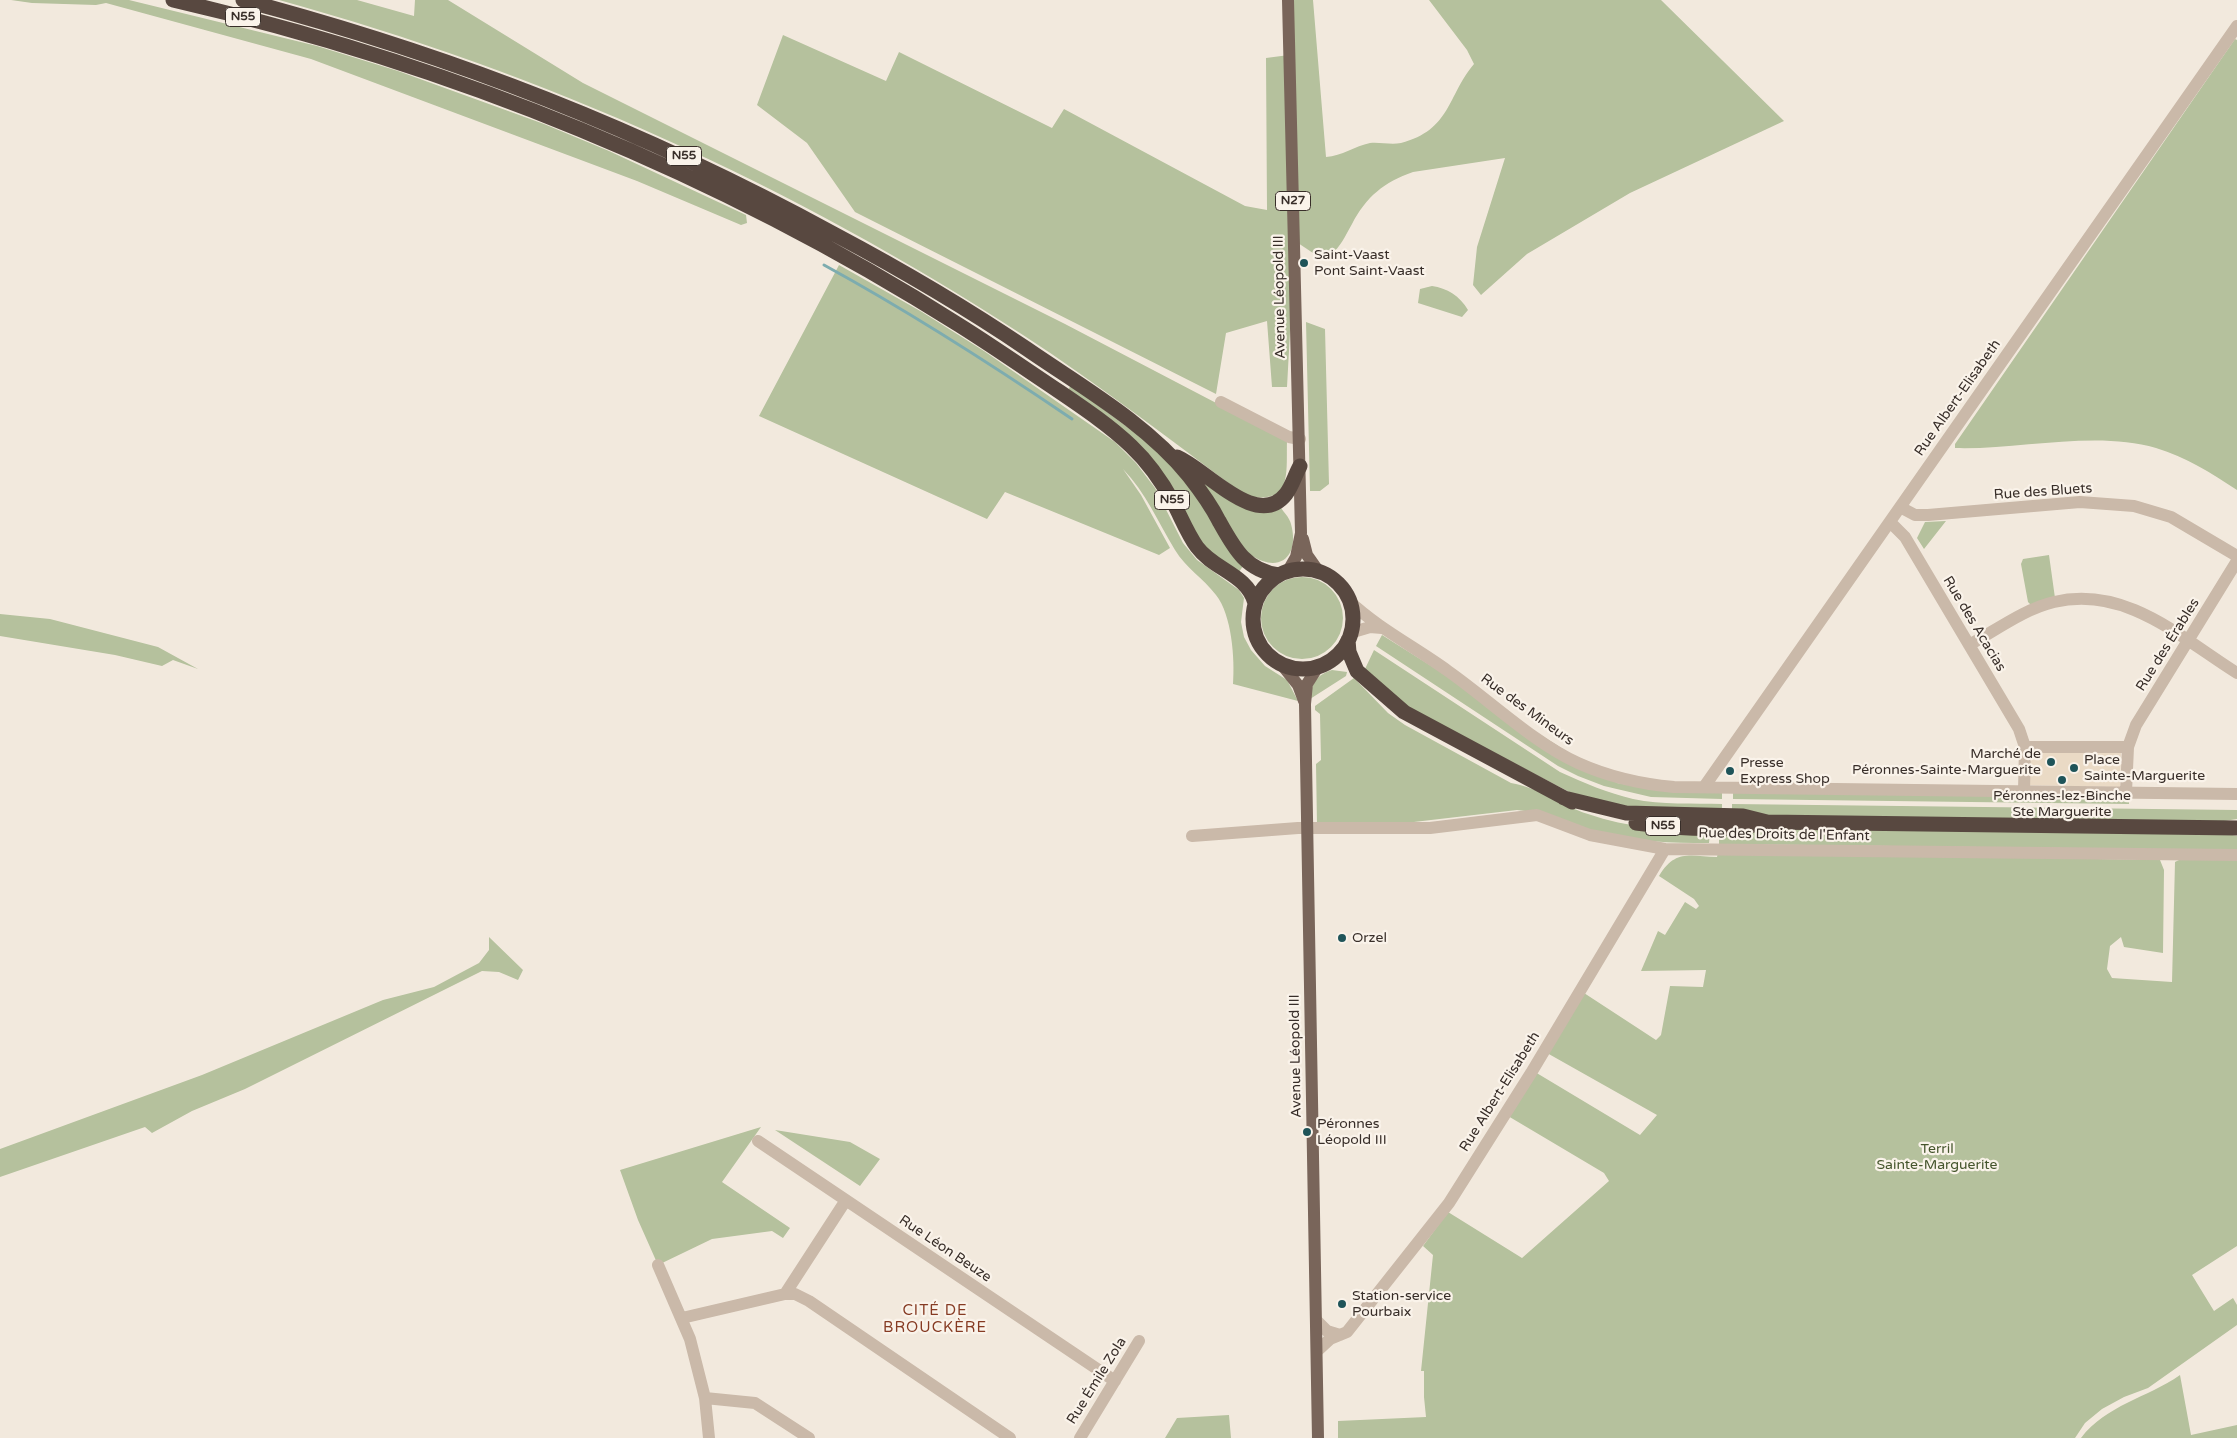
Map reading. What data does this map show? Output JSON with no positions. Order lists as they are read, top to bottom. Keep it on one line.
{"streets":{"highway":["N55","N27"],"main road":["Avenue Léopold III"],"street":["Rue Albert-Elisabeth","Rue des Bluets","Rue des Acacias","Rue des Érables","Rue des Mineurs","Rue des Droits de l'Enfant","Rue Léon Beuze","Rue Émile Zola"]},"crossings":[["N55","N27"],["N55","Avenue Léopold III"],["N55","Rue des Mineurs"],["N27","Avenue Léopold III"],["N27","Rue des Mineurs"],["Avenue Léopold III","Rue Albert-Elisabeth"],["Avenue Léopold III","Rue des Mineurs"],["Avenue Léopold III","Rue des Droits de l'Enfant"],["Rue Albert-Elisabeth","Rue des Bluets"],["Rue Albert-Elisabeth","Rue des Acacias"],["Rue Albert-Elisabeth","Rue des Mineurs"],["Rue Albert-Elisabeth","Rue des Droits de l'Enfant"],["Rue Léon Beuze","Rue Émile Zola"]],"districts":["CITÉ DE BROUCKÈRE"],"parks":["Terril Sainte-Marguerite"],"places":["Saint-Vaast Pont Saint-Vaast","Marché de Péronnes-Sainte-Marguerite","Place Sainte-Marguerite","Presse Express Shop","Péronnes-lez-Binche Ste Marguerite","Orzel","Péronnes Léopold III","Station-service Pourbaix"]}
